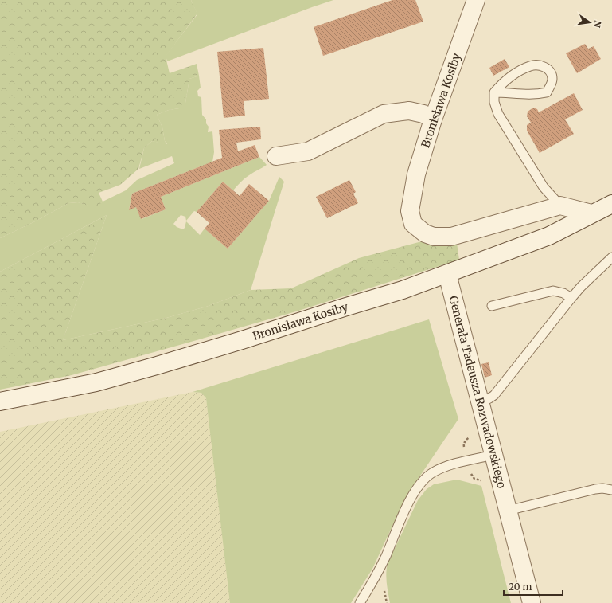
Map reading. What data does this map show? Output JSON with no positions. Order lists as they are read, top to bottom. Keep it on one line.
{"streets":{"street":["Bronisława Kosiby","Generała Tadeusza Rozwadowskiego"]},"crossings":[["Bronisława Kosiby","Generała Tadeusza Rozwadowskiego"]],"scale_bar":"20 m","north":"right"}
